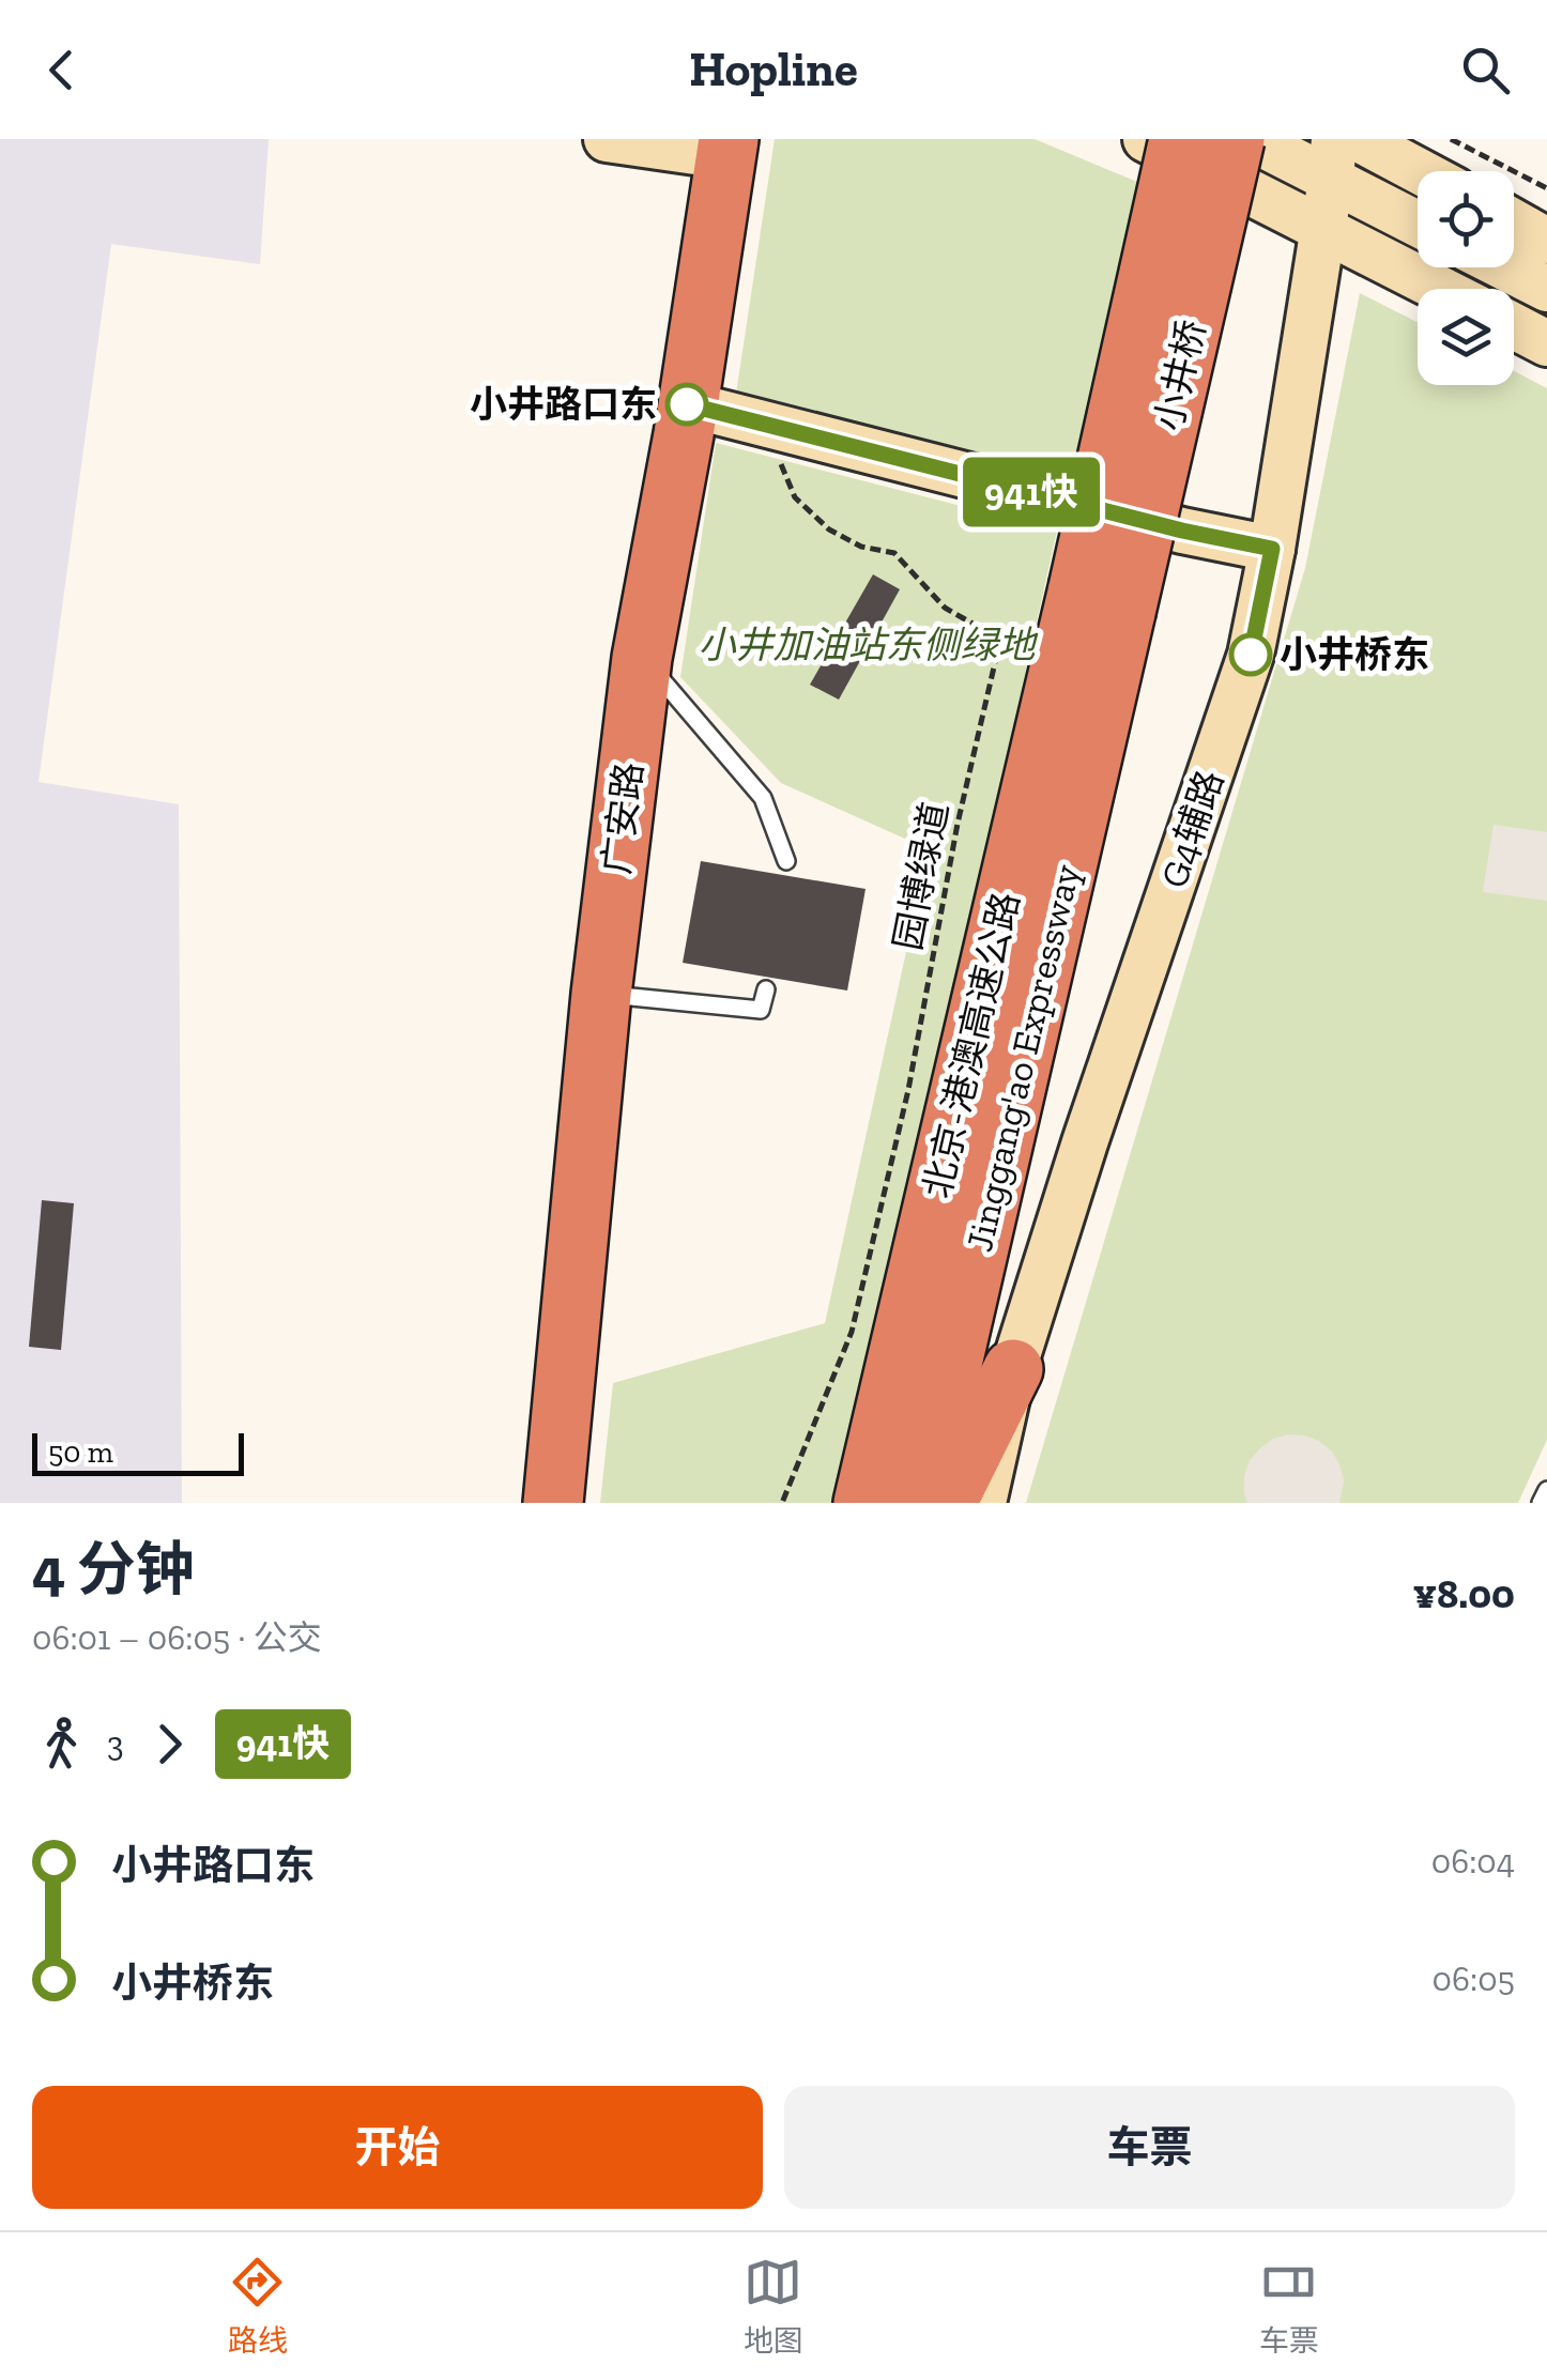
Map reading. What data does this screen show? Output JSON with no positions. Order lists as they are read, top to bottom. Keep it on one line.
{"streets":{"highway":["小井桥","广安路","北京-港澳高速公路","Jinggang'ao Expressway"],"street":["G4辅路"],"path":["园博绿道"]},"crossings":[["小井桥","北京-港澳高速公路"],["小井桥","Jinggang'ao Expressway"],["北京-港澳高速公路","Jinggang'ao Expressway"]],"parks":["小井加油站东侧绿地"],"places":["小井路口东","小井桥东"],"lines":["bus line 941快"],"scale_bar":"50 m","page":{"header":"Hopline","on_map":"941快","scale":"50 m","heading":["4 分钟","06:01 – 06:05 · 公交","¥8.00"],"legs":["3","941快"],"list":[{"name":"小井路口东","value":"06:04"},{"name":"小井桥东","value":"06:05"}],"buttons":["开始","车票"],"tabs":["路线","地图","车票"]}}
